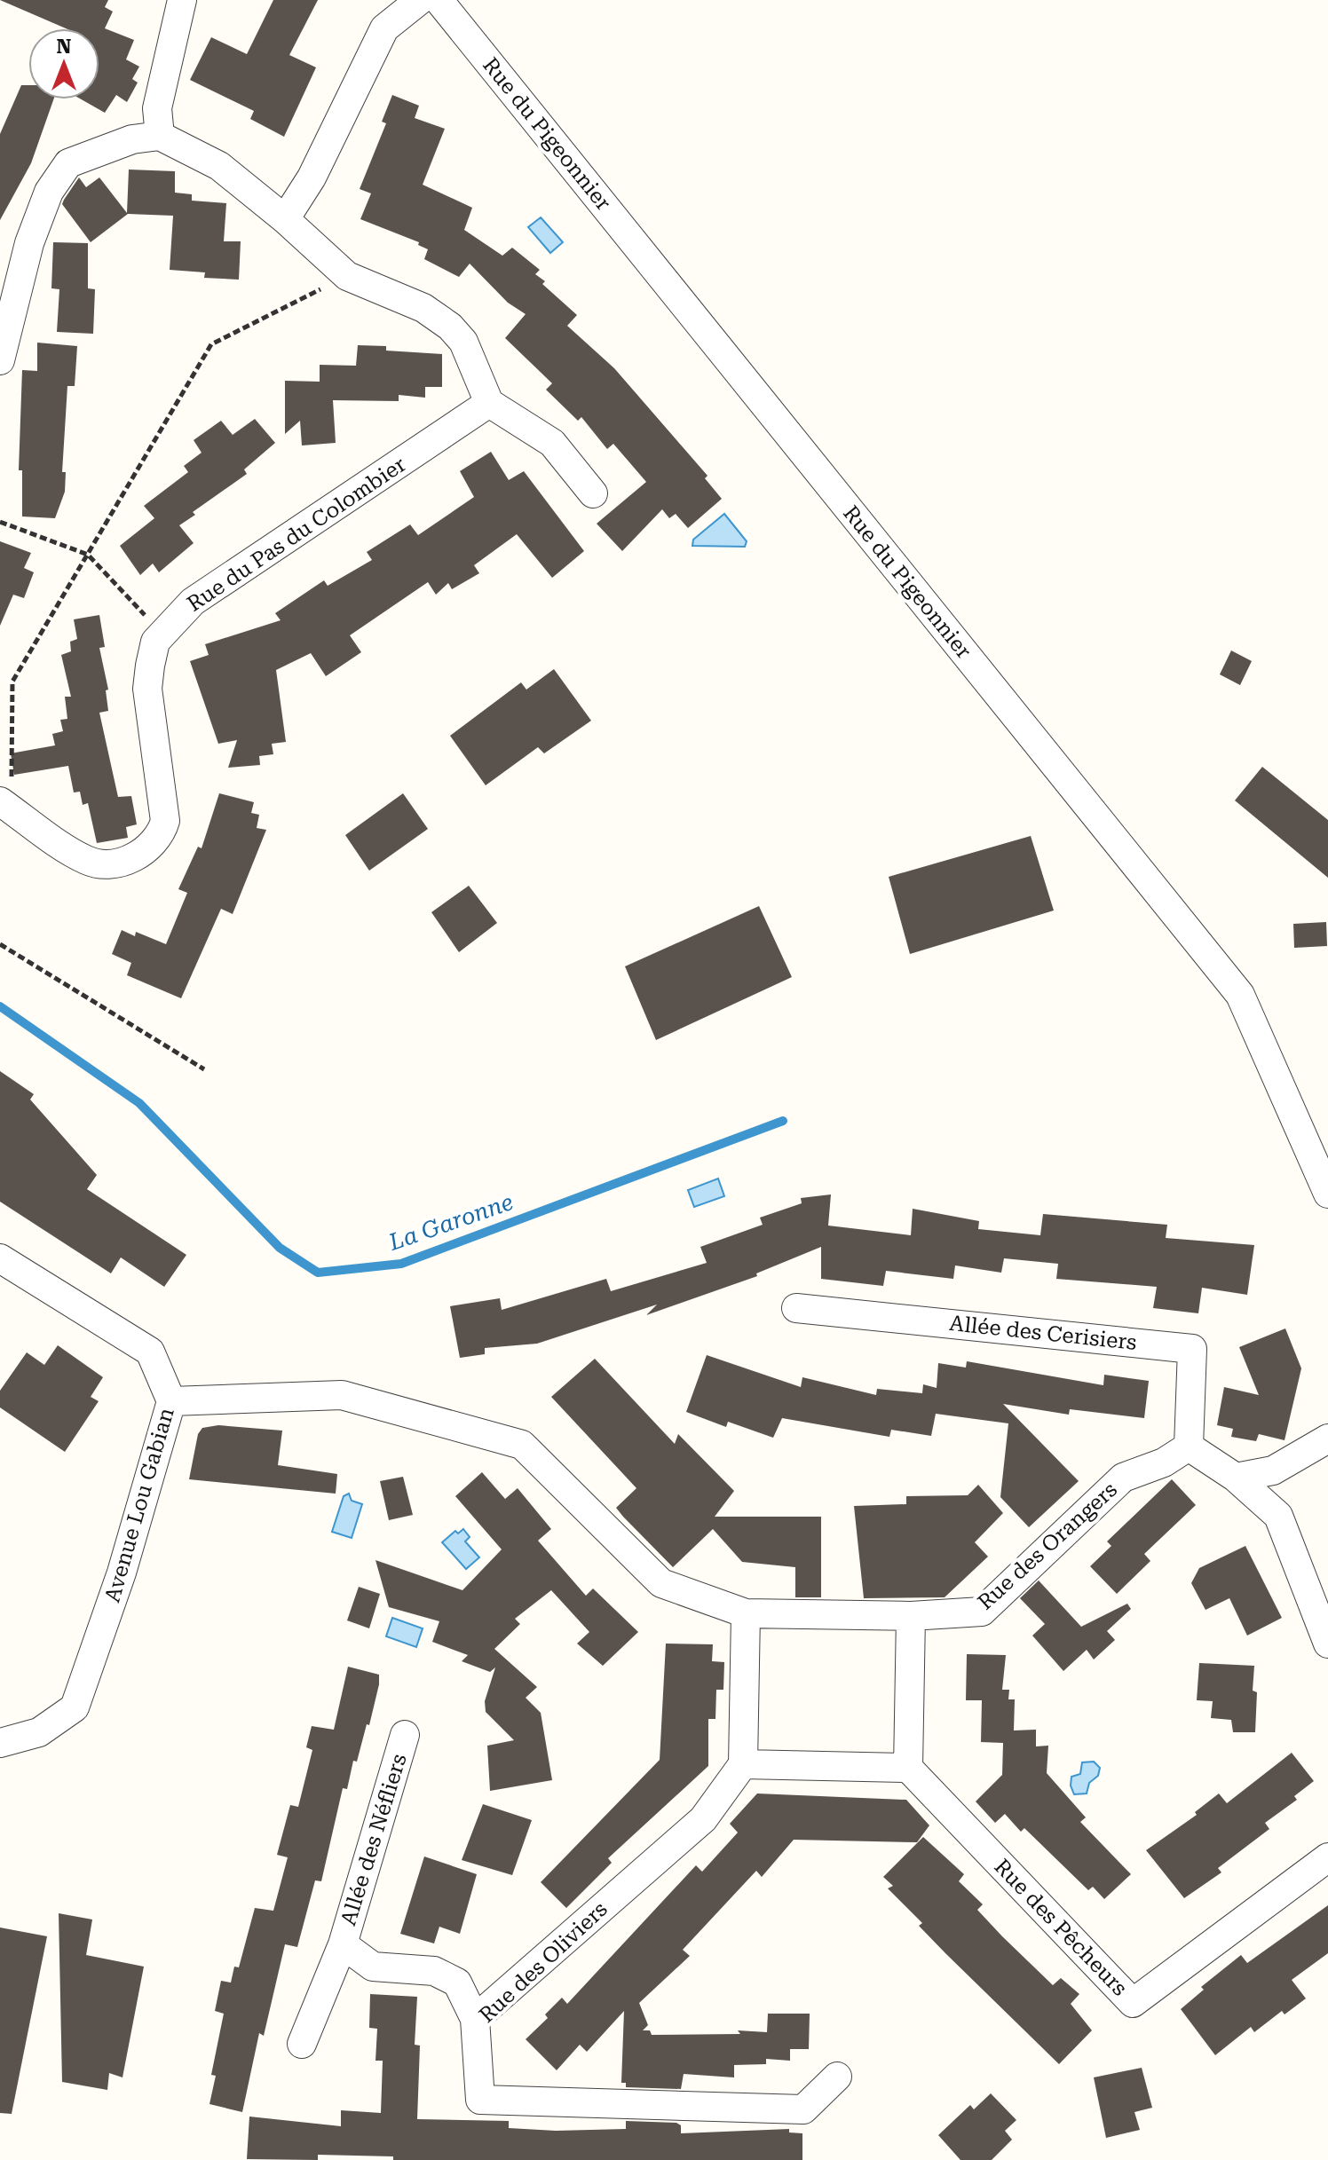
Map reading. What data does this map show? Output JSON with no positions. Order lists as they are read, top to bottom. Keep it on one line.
{"streets":{"street":["Rue du Pigeonnier","Rue du Pas du Colombier","Allée des Cerisiers","Avenue Lou Gabian","Rue des Orangers","Allée des Néfliers","Rue des Pêcheurs","Rue des Oliviers"]},"crossings":[["Allée des Cerisiers","Rue des Orangers"],["Avenue Lou Gabian","Rue des Orangers"],["Allée des Néfliers","Rue des Oliviers"]],"water":["La Garonne"],"north":"top"}
